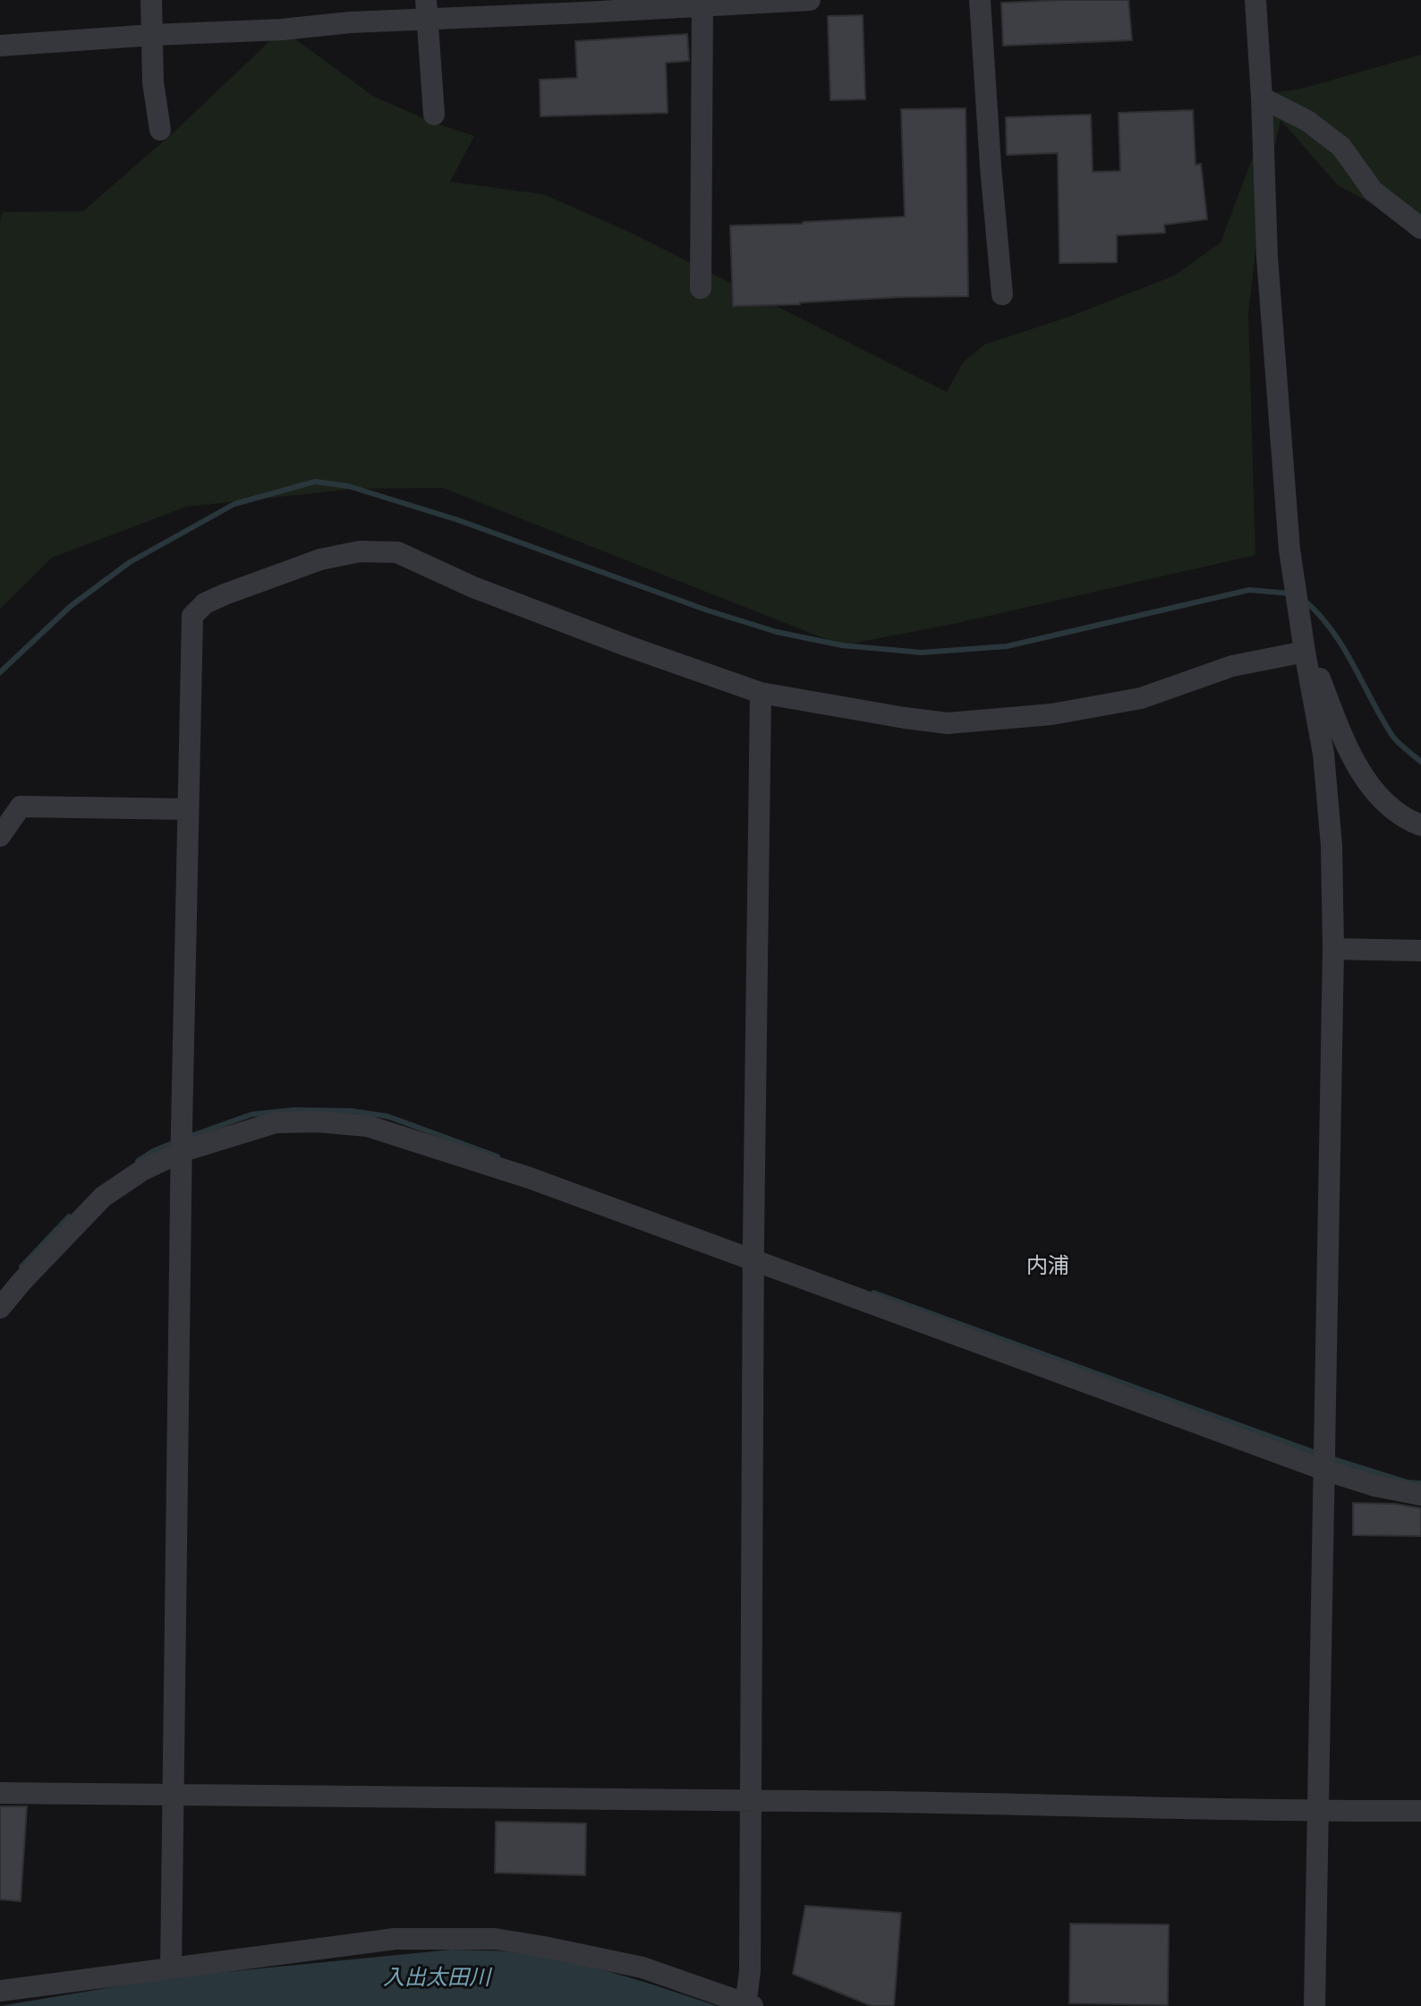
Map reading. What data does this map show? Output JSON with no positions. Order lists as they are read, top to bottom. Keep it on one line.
{"districts":["内浦"],"water":["入出太田川"]}
